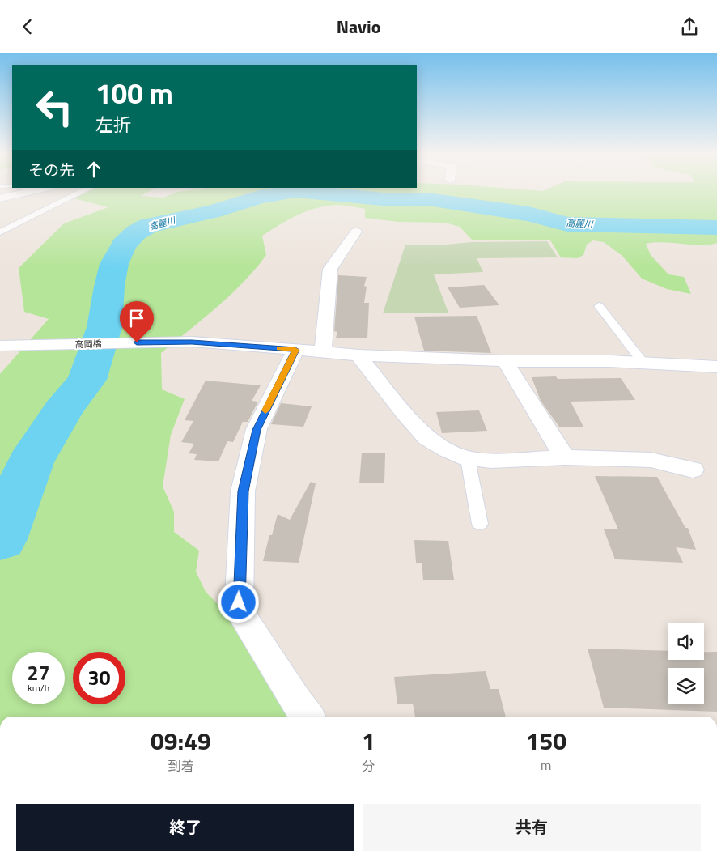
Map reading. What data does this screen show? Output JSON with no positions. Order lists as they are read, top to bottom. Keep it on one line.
{"streets":{"street":["高岡橋"]},"water":["高麗川"],"page":{"header":"Navio","turn":["100 m","左折"],"then":"その先","speed":"27 km/h","limit":"30","eta":["09:49","到着","1","分","150","m"],"buttons":["終了","共有"]}}
